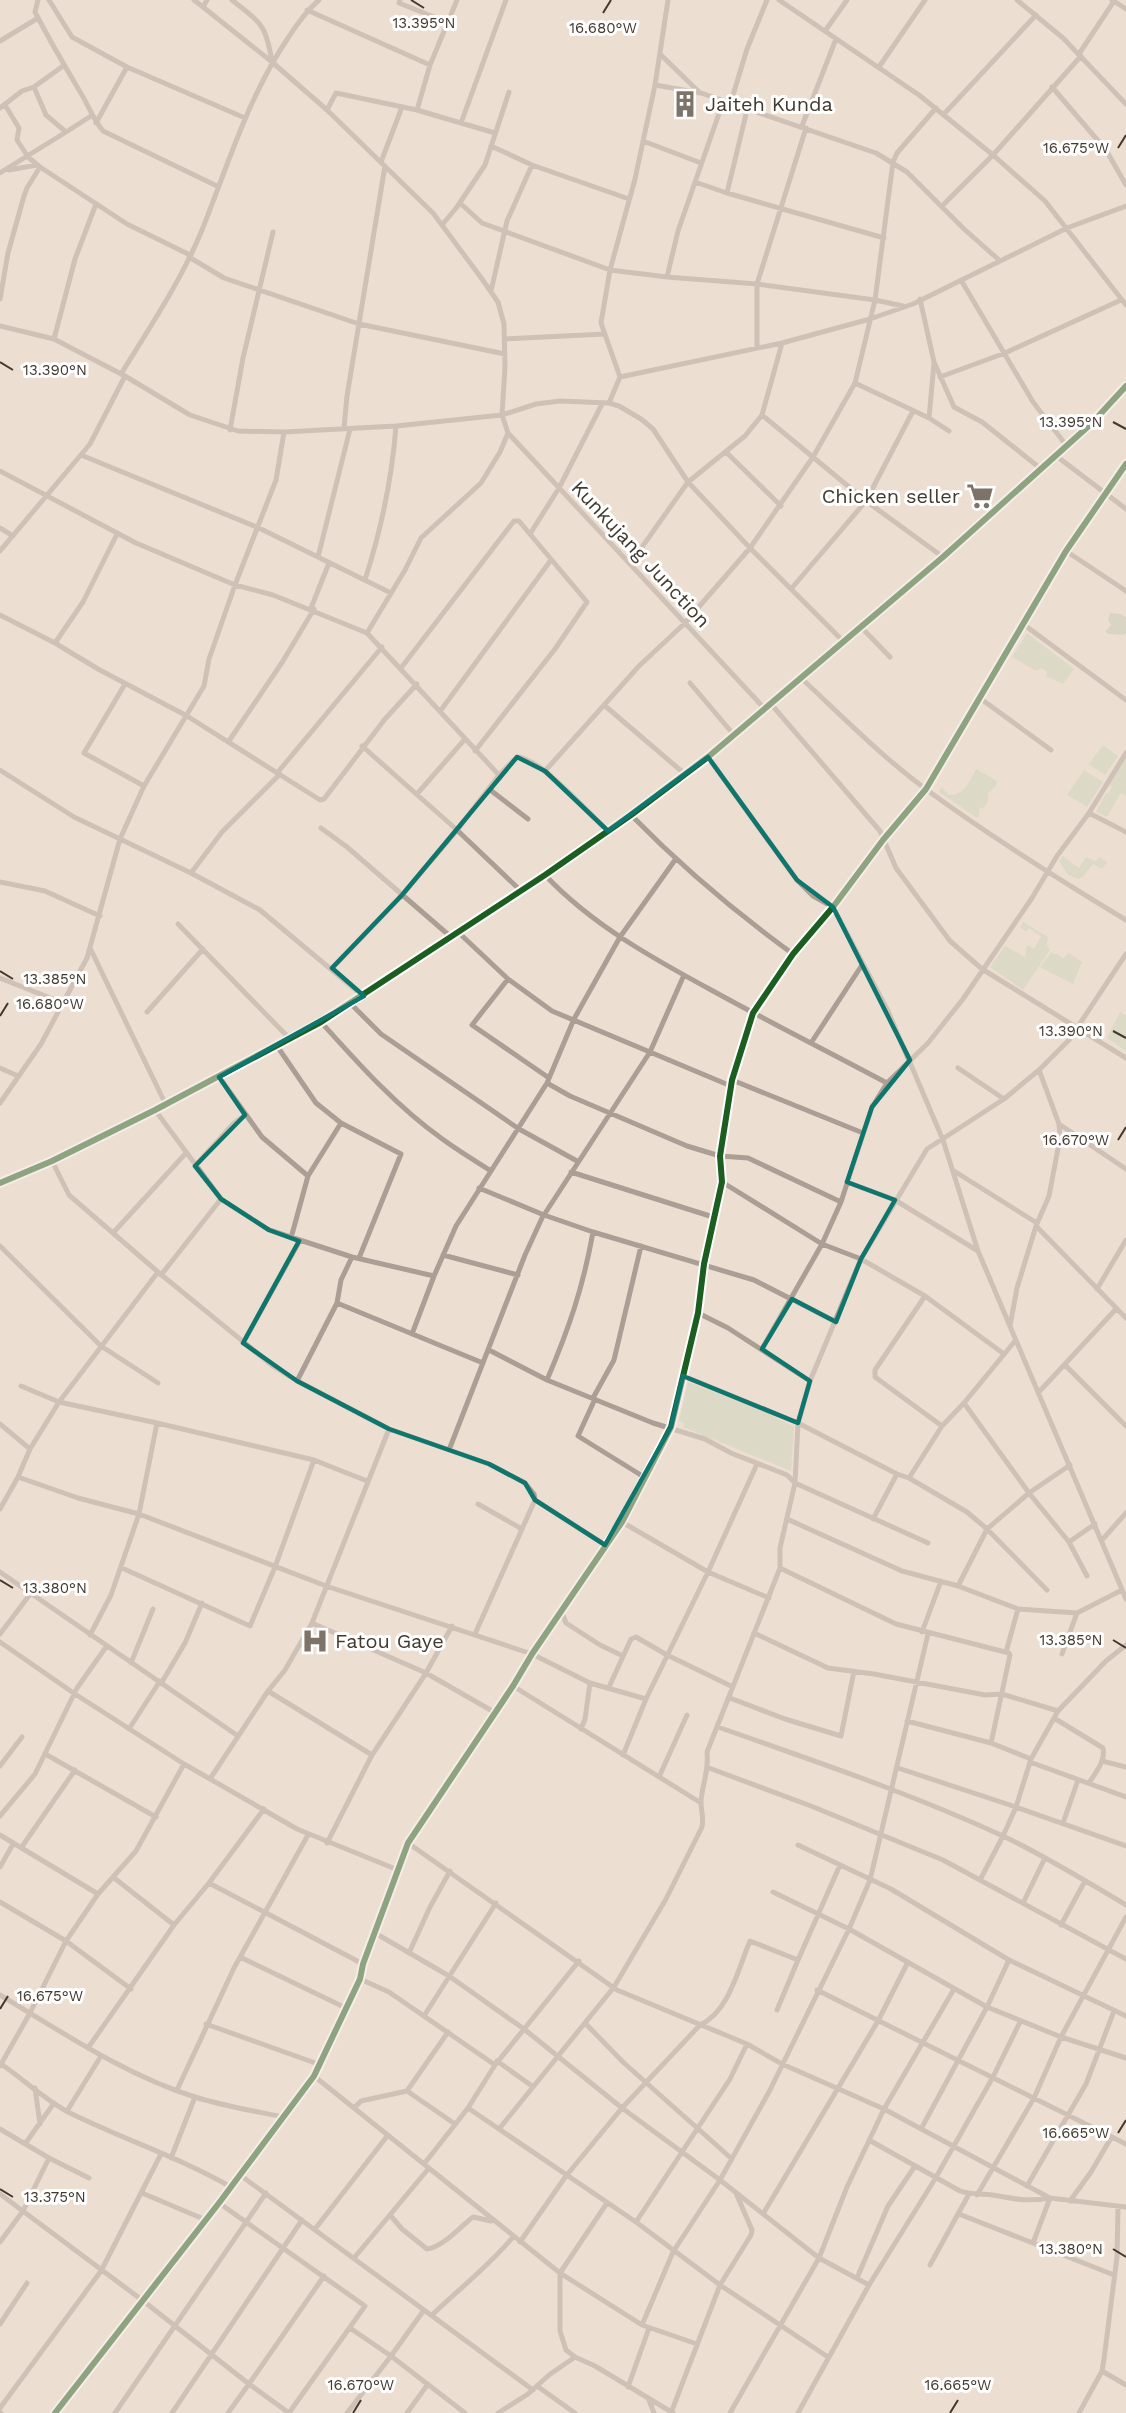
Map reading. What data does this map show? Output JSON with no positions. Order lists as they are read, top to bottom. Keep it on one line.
{"streets":{"street":["Kunkujang Junction"]},"places":{"building":["Jaiteh Kunda"],"supermarket":["Chicken seller"],"hospital":["Fatou Gaye"]},"coordinates":["13.395°N","16.680°W","16.675°W","13.390°N","13.385°N","16.670°W","13.380°N","16.665°W","13.375°N"]}
